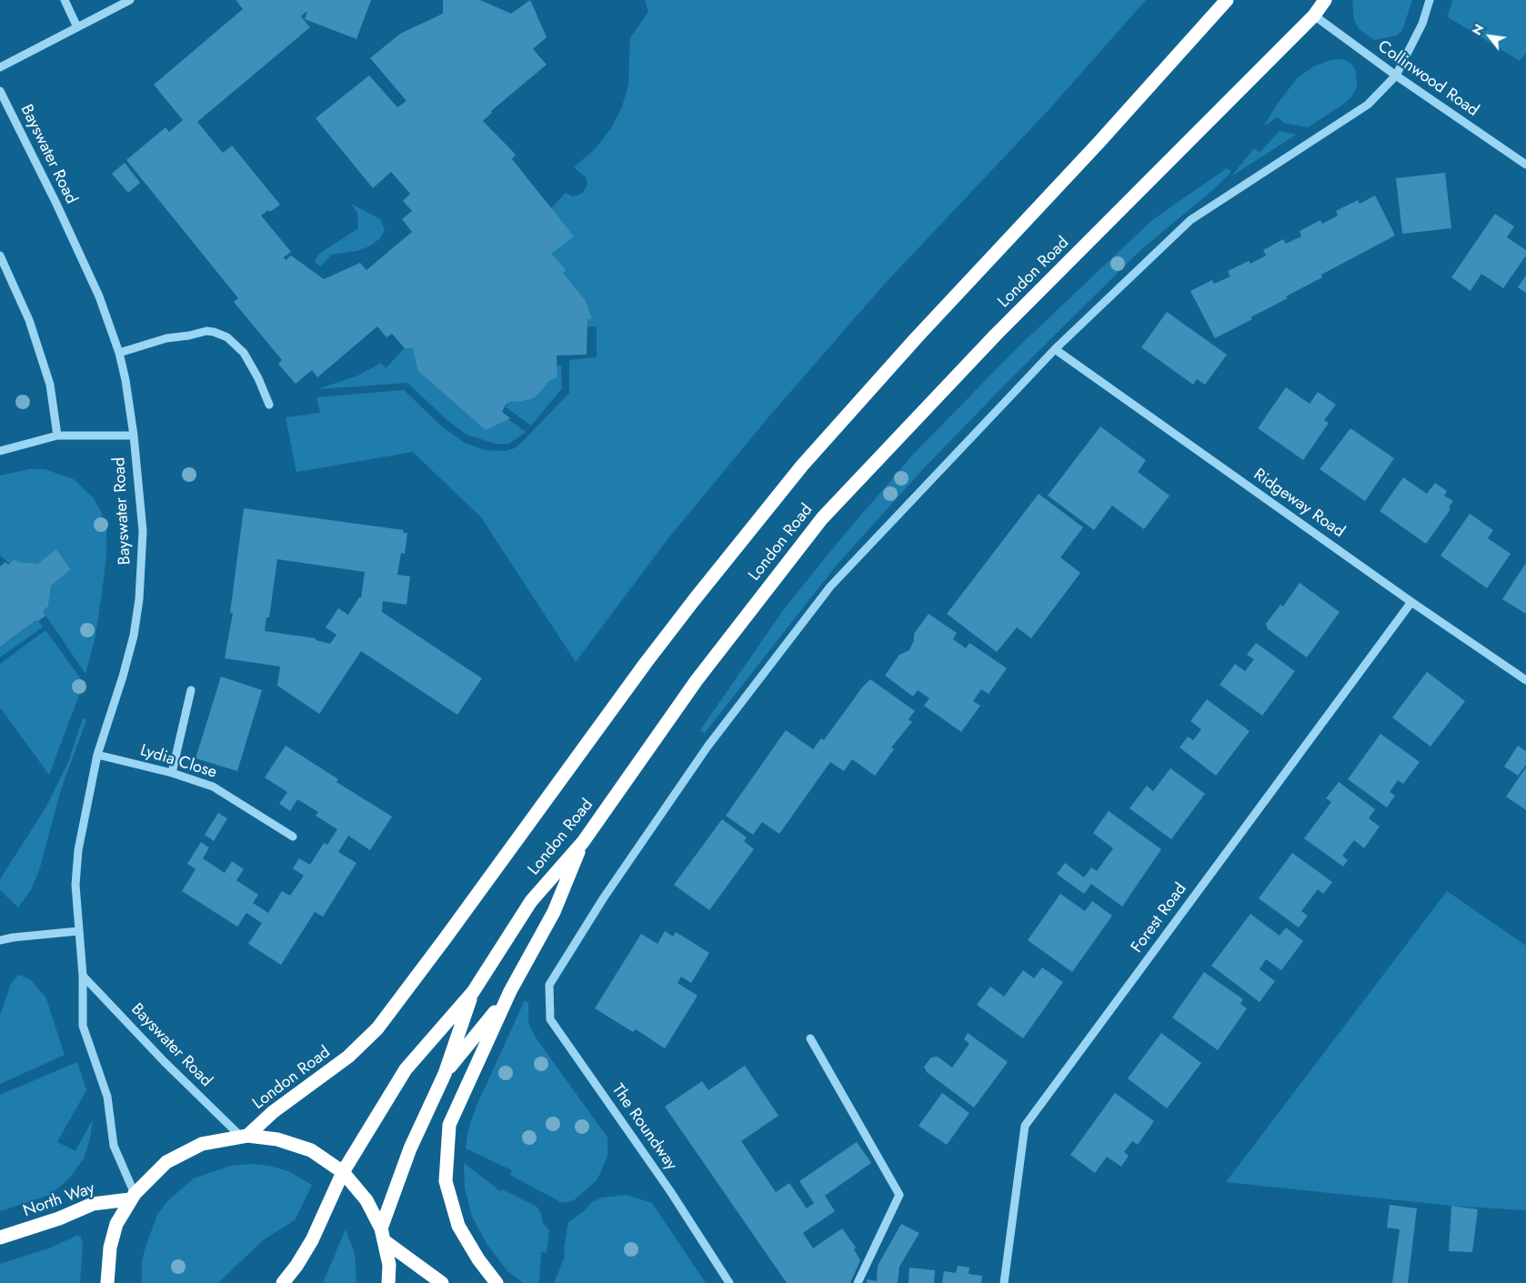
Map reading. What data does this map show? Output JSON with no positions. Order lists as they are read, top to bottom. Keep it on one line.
{"streets":{"highway":["London Road","North Way"],"street":["Collinwood Road","Bayswater Road","Ridgeway Road","Lydia Close","Forest Road","The Roundway"]},"crossings":[["Collinwood Road","London Road"],["Bayswater Road","London Road"],["Bayswater Road","Lydia Close"],["Bayswater Road","North Way"],["Ridgeway Road","Forest Road"],["Ridgeway Road","The Roundway"]],"north":"top left"}
